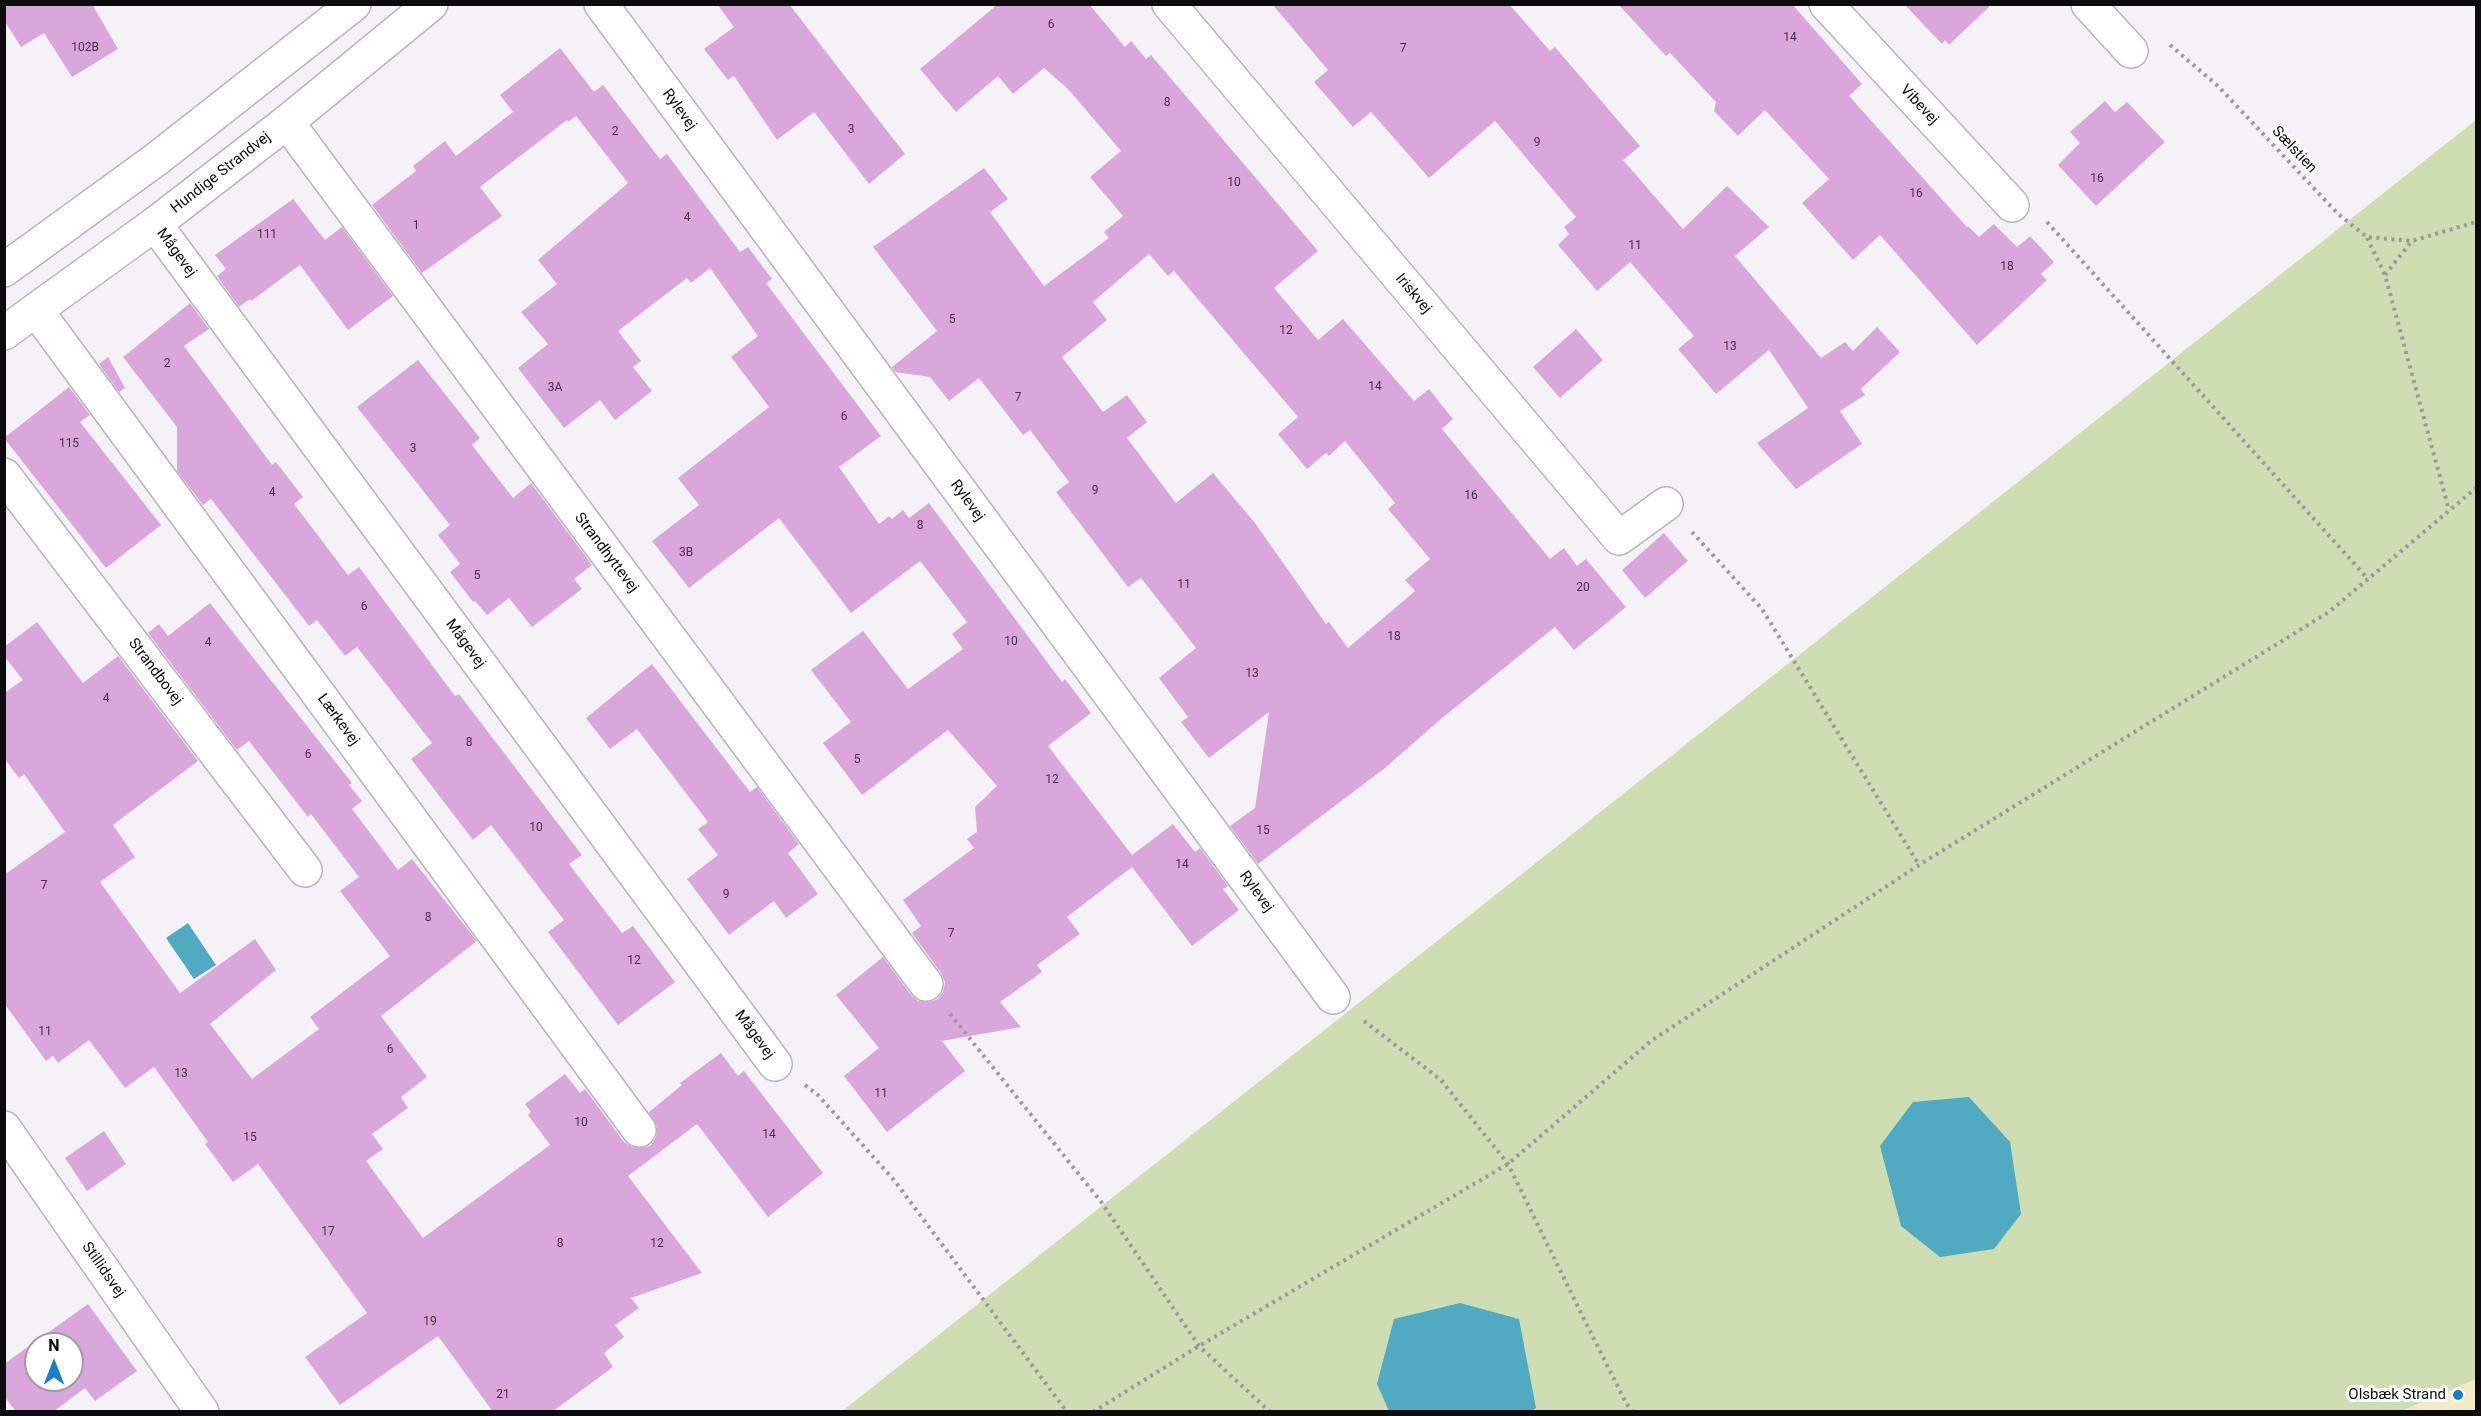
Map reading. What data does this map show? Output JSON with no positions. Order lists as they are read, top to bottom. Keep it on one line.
{"streets":{"street":["Vibevej","Rylevej","Hundige Strandvej","Mågevej","Iriskvej","Strandhyttevej","Strandbovej","Lærkevej","Stillidsvej"],"path":["Sælstien"]},"crossings":[["Hundige Strandvej","Mågevej"],["Hundige Strandvej","Strandhyttevej"],["Hundige Strandvej","Lærkevej"]],"places":["Olsbæk Strand"],"house_numbers":["6","14","102B","7","8","3","2","9","16","10","16","4","1","111","11","18","5","12","13","2","14","3A","7","6","115","3","9","4","16","8","3B","5","11","20","6","18","10","4","13","4","8","6","5","12","10","15","14","7","9","8","7","12","11","6","13","11","10","14","15","17","8","12","19","21"],"north":"top"}
